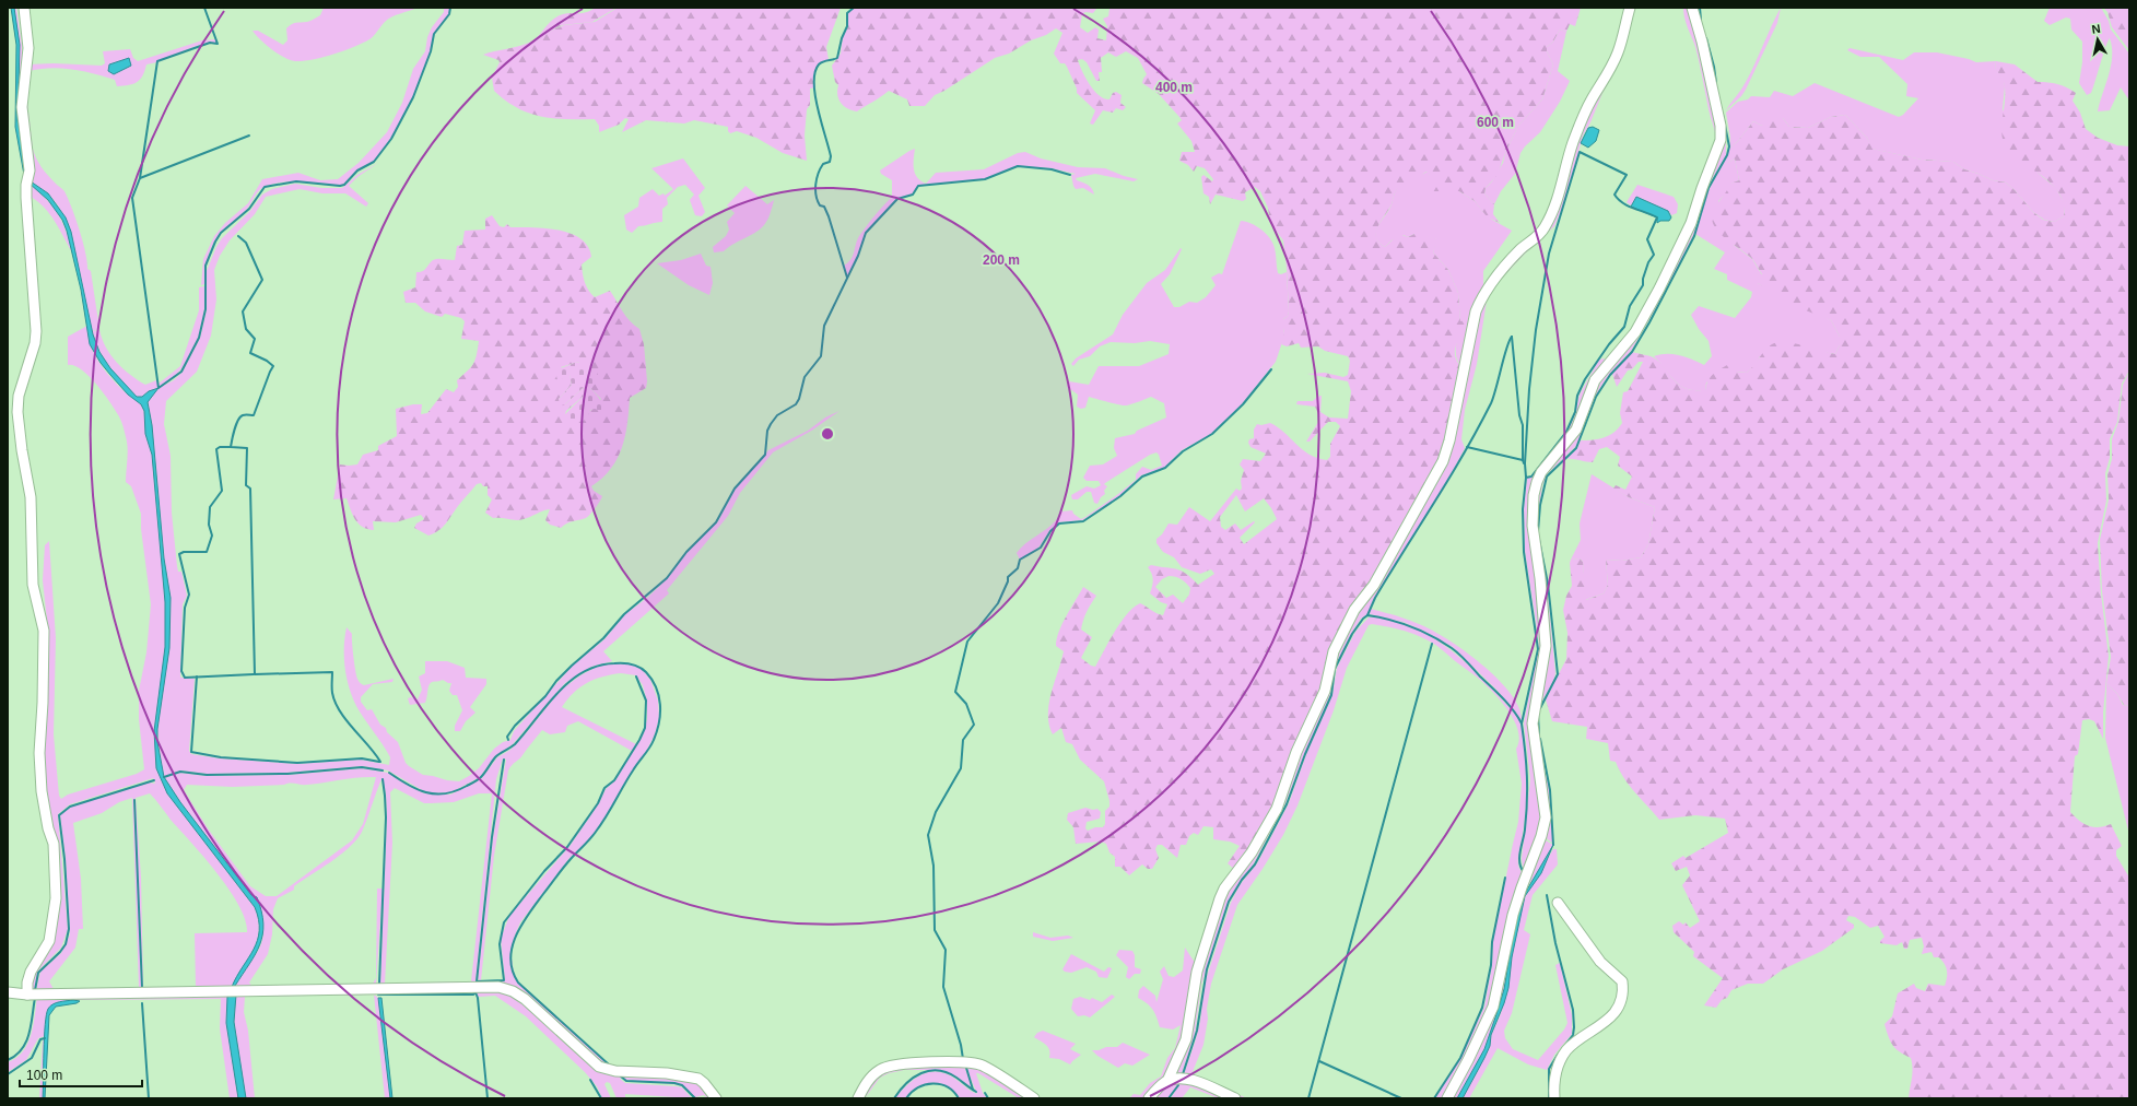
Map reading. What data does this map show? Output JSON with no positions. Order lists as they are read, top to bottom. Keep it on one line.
{"scale_bar":"100 m","north":"top","rings":["400 m","600 m","200 m"]}
